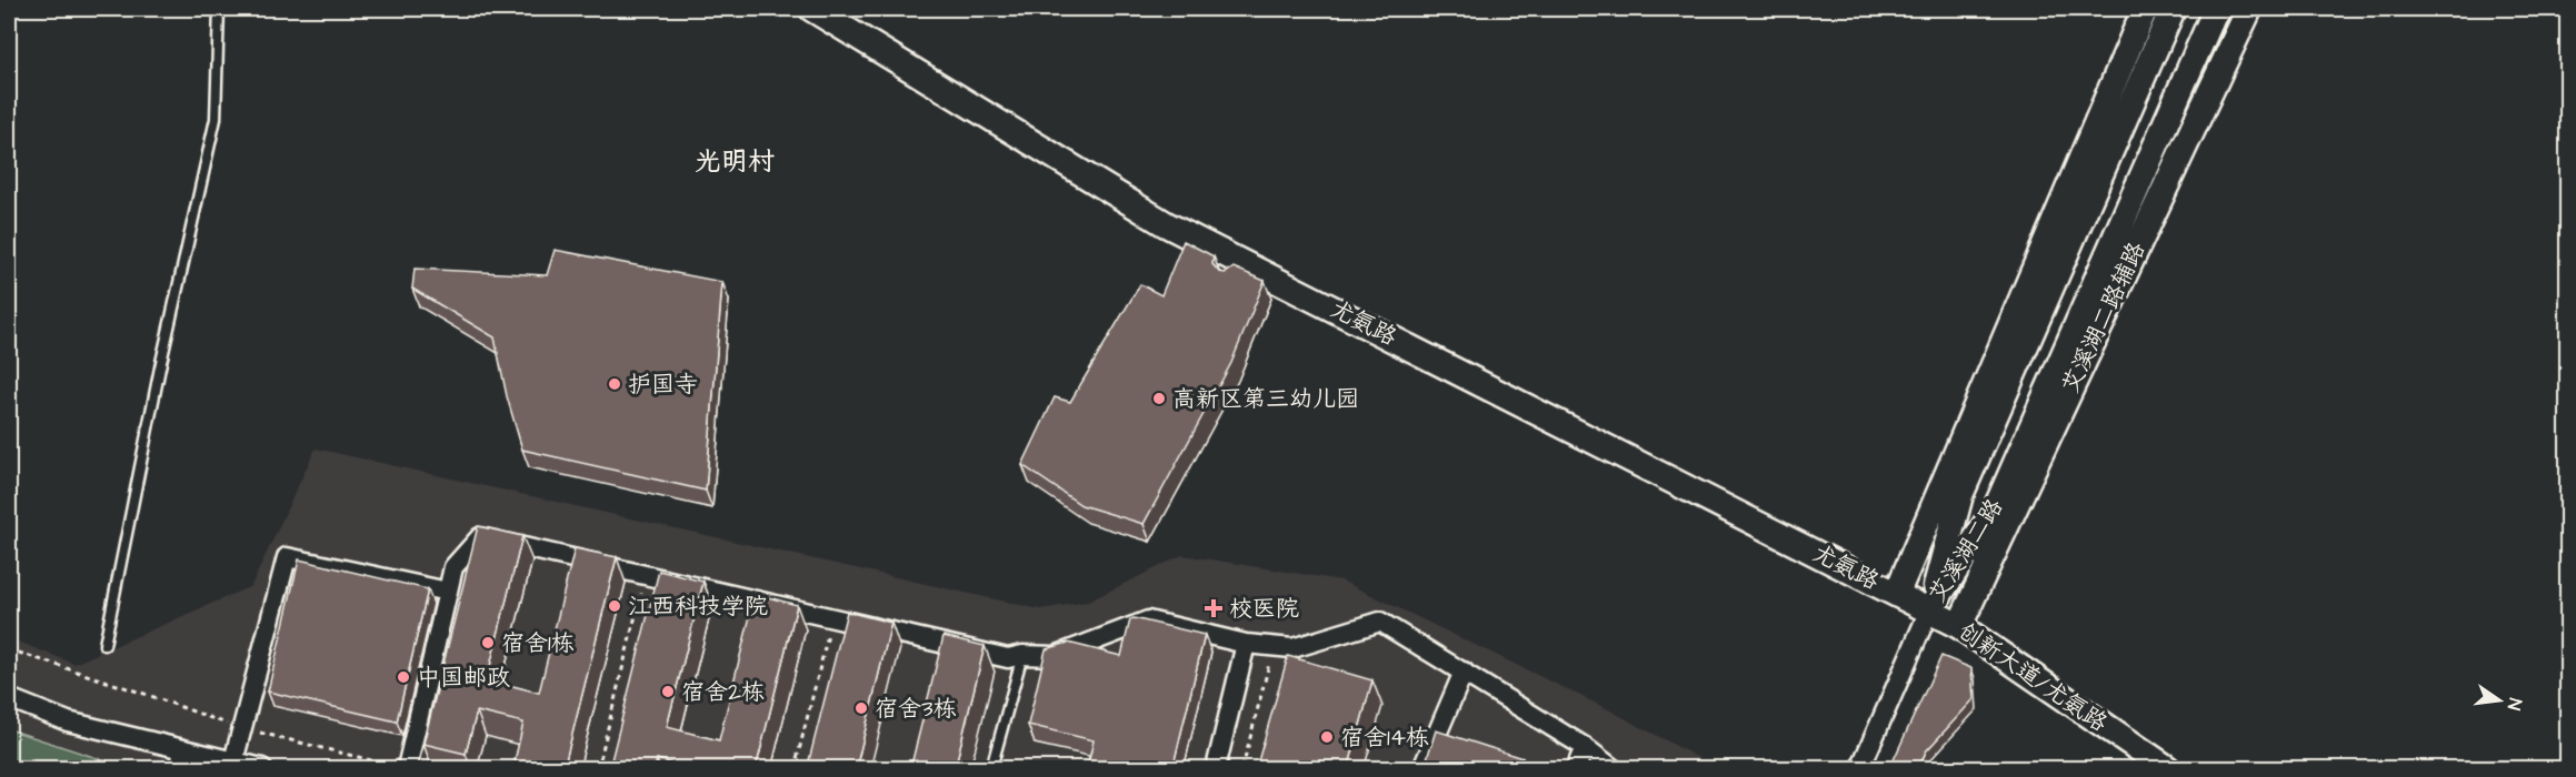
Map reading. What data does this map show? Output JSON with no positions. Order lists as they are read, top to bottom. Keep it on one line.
{"streets":{"main road":["艾溪湖二路辅路","尤氨路","艾溪湖二路","创新大道/尤氨路"]},"crossings":[["艾溪湖二路辅路","创新大道/尤氨路"],["尤氨路","艾溪湖二路"],["尤氨路","创新大道/尤氨路"],["艾溪湖二路","创新大道/尤氨路"]],"districts":["光明村"],"places":{"other":["护国寺","高新区第三幼儿园","江西科技学院","宿舍1栋","中国邮政","宿舍2栋","宿舍3栋","宿舍14栋"],"health":["校医院"]},"north":"right"}
